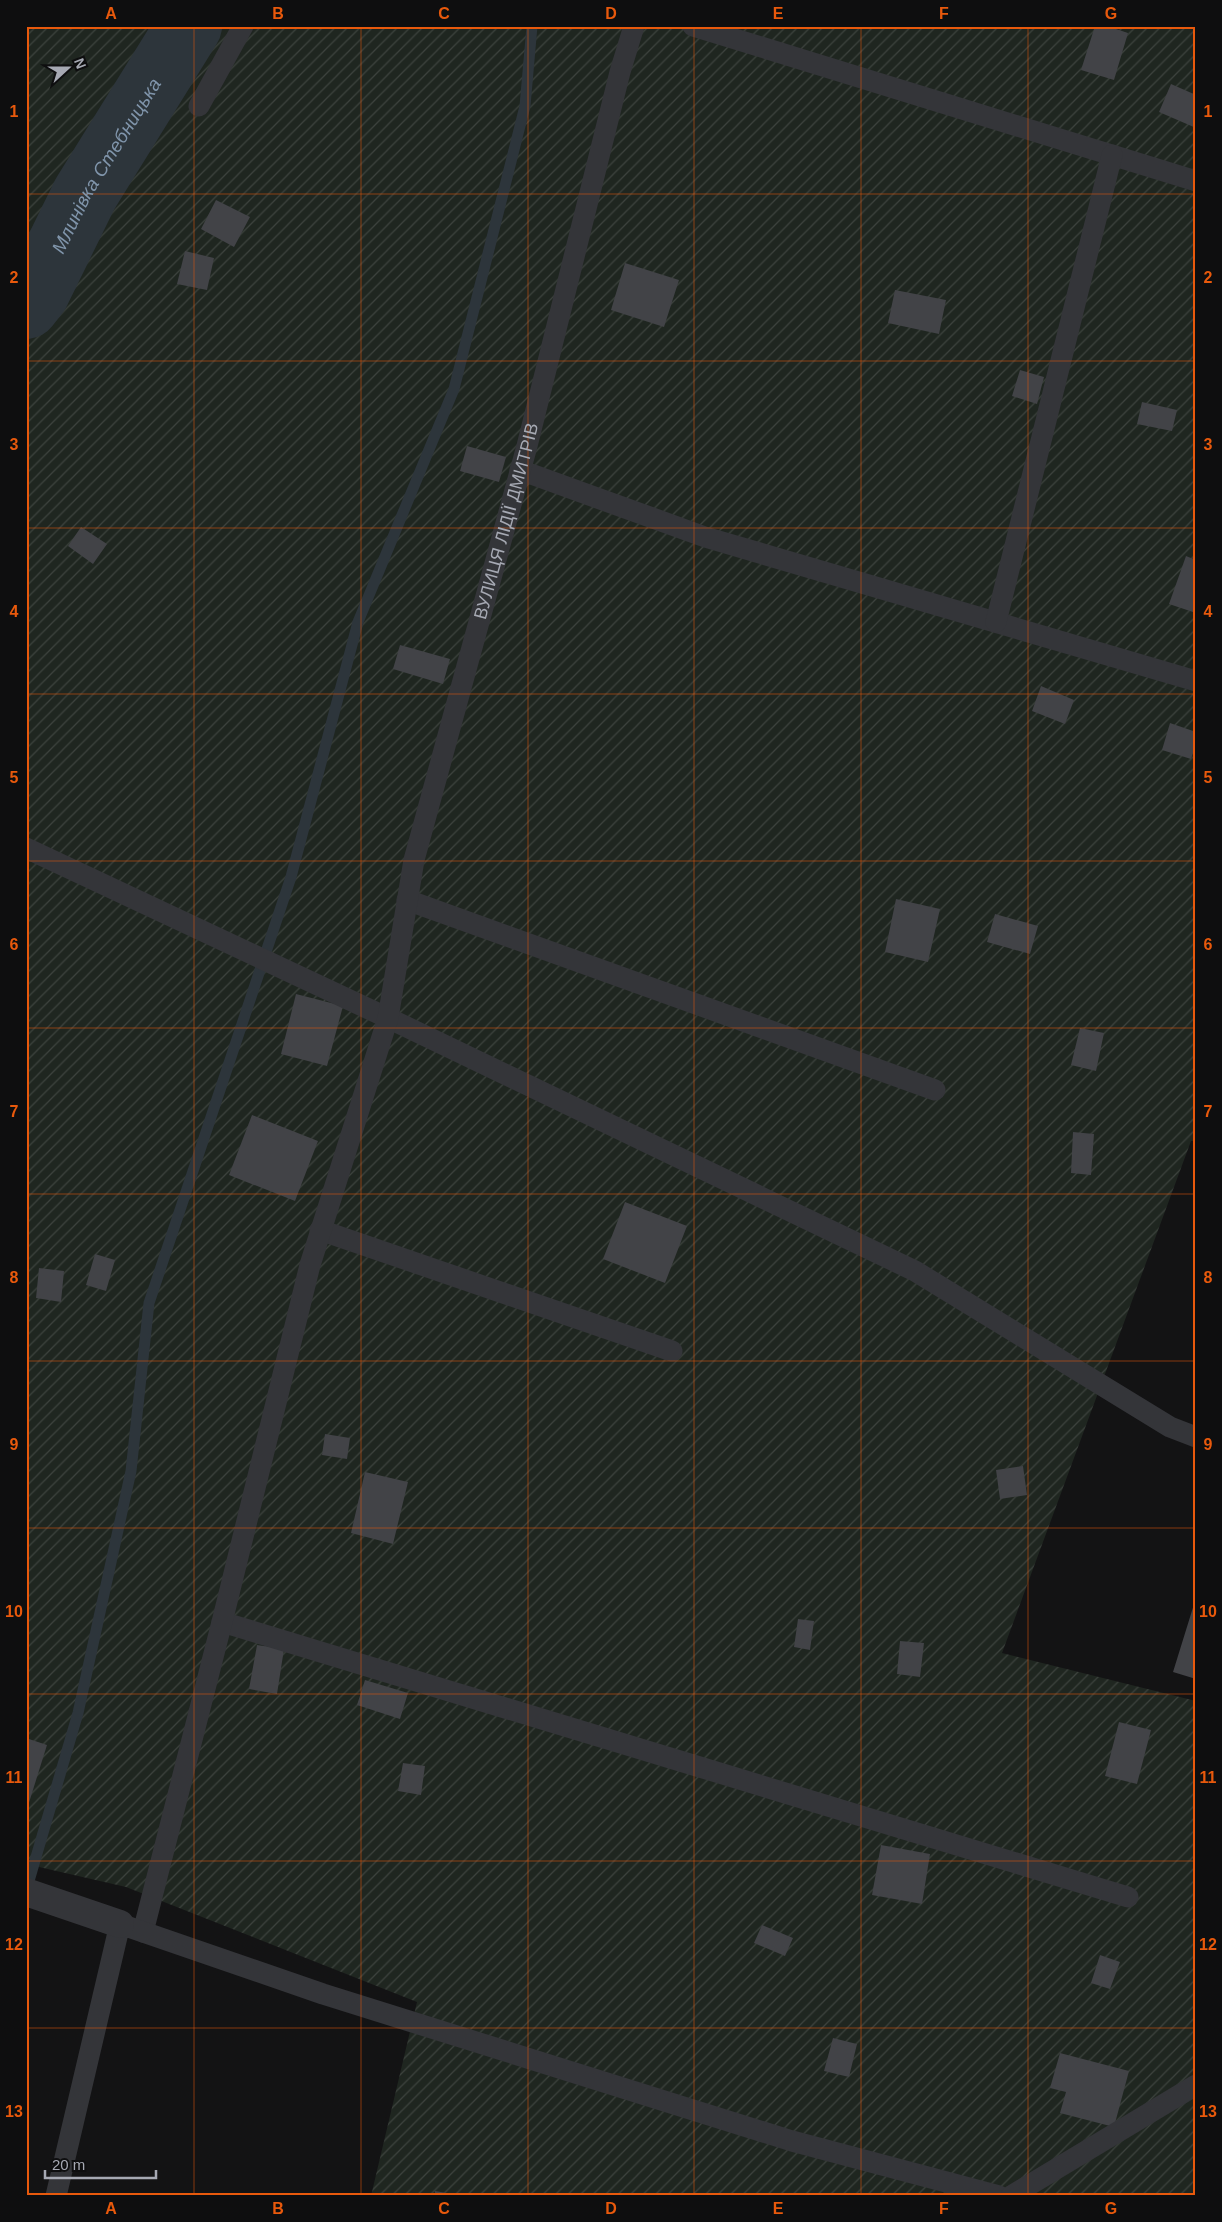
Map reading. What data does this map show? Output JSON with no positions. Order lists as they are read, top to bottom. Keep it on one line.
{"streets":{"lane":["ВУЛИЦЯ ЛІДІЇ ДМИТРІВ"]},"water":["Млинівка Стебницька"],"scale_bar":"20 m","north":"right","grid":{"columns":["A","B","C","D","E","F","G"],"rows":["1","2","3","4","5","6","7","8","9","10","11","12","13"]}}
